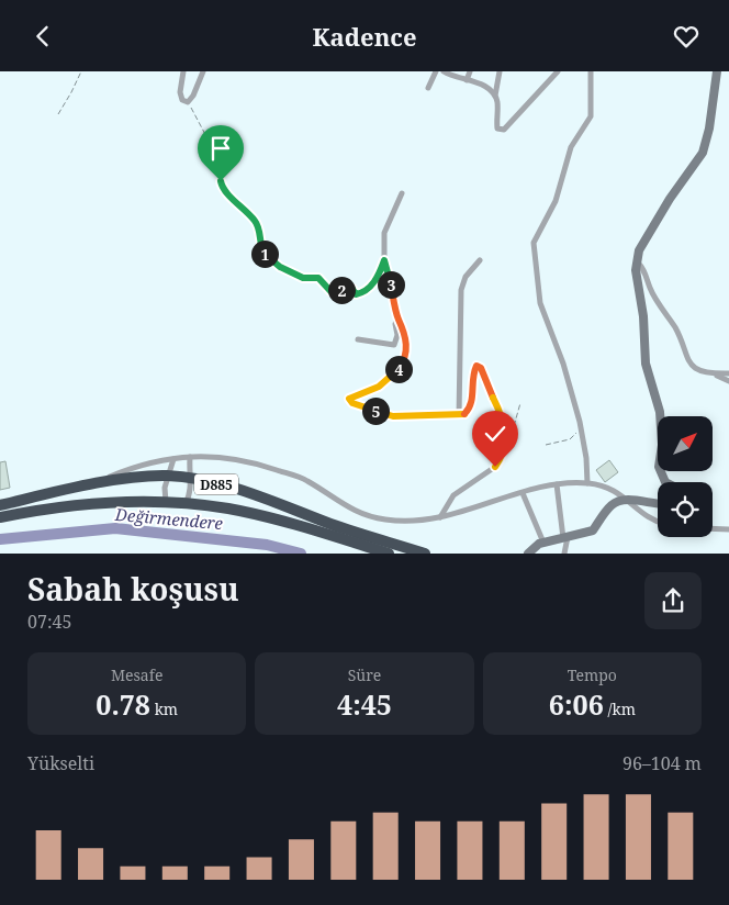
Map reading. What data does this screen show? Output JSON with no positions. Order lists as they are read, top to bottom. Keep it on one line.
{"streets":{"highway":["D885"]},"water":["Değirmendere"],"north":"top right","page":{"header":"Kadence","pins":["1","3","2","4","5"],"heading":["Sabah koşusu","07:45"],"stats":[["Mesafe","0.78 km"],["Süre","4:45"],["Tempo","6:06 /km"]],"chart":["Yükselti","96–104 m"]}}
